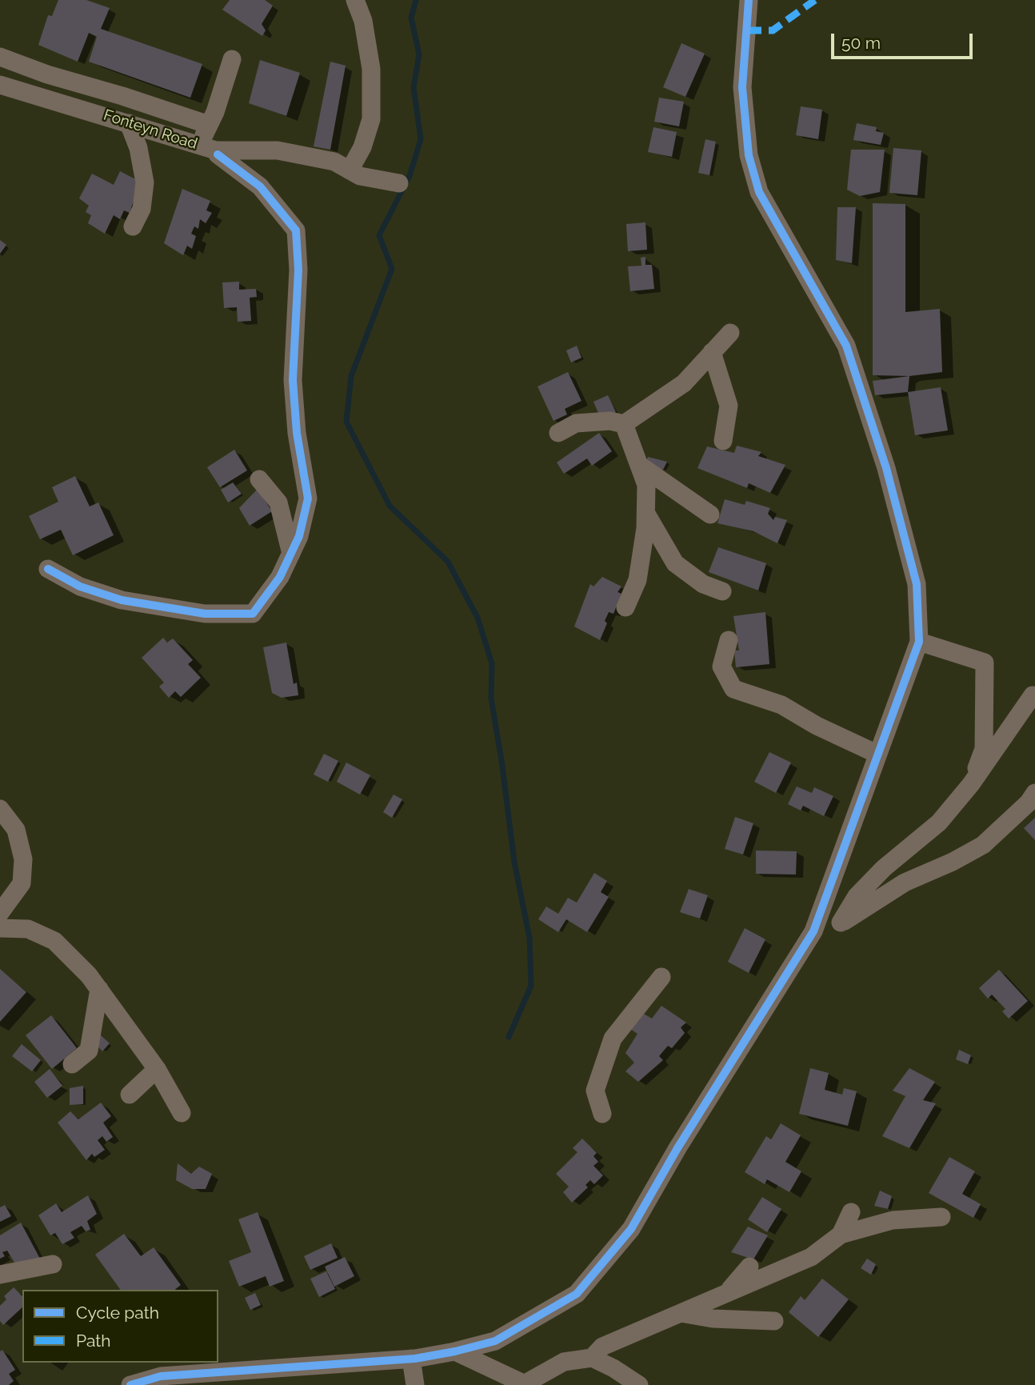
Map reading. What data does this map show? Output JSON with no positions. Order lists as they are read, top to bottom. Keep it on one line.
{"streets":{"street":["Fonteyn Road"]},"legend":["Cycle path","Path"],"scale_bar":"50 m"}
